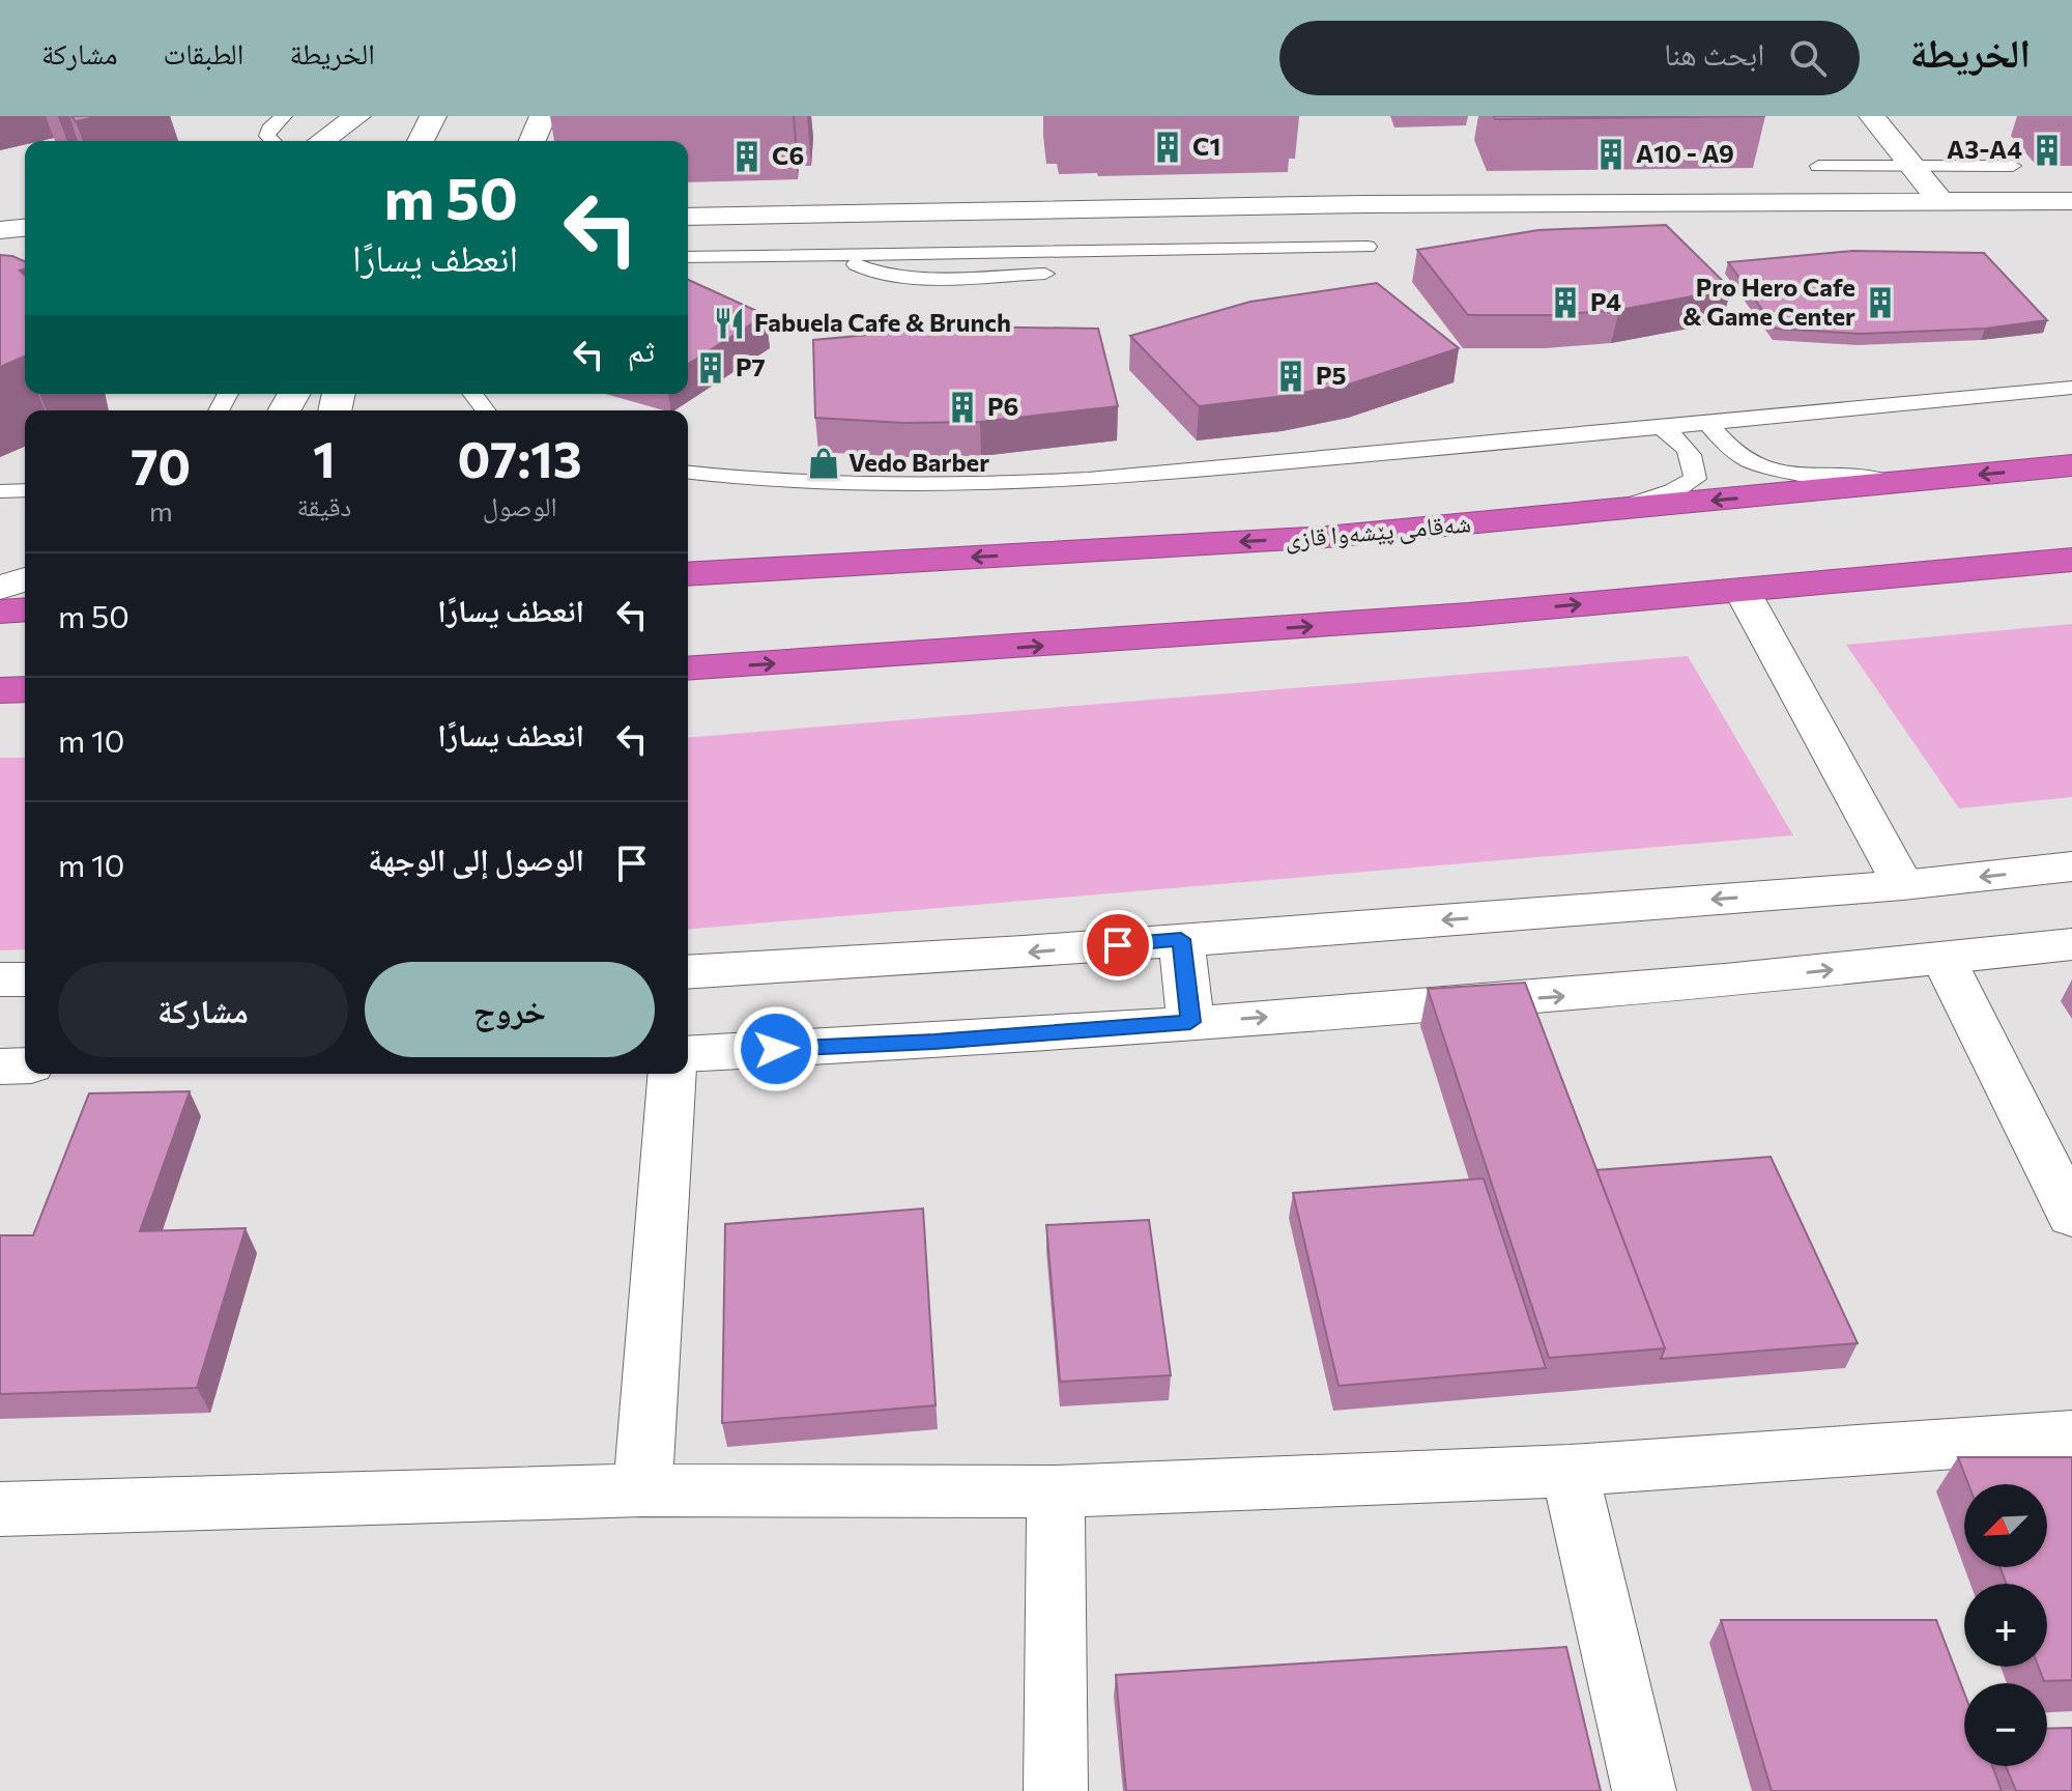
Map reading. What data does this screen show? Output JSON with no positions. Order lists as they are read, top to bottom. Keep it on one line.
{"streets":{"highway":["شەقامی پێشەوا قازی"]},"places":{"building":["C1","A3-A4","A10 - A9","C6","P4","Pro Hero Cafe & Game Center","P7","P5","P6"],"restaurant":["Fabuela Cafe & Brunch"],"shop":["Vedo Barber"]},"north":"bottom left","page":{"header":"الخريطة","search":"ابحث هنا","nav":["الخريطة","الطبقات","مشاركة"],"turn":["50 m","انعطف يسارًا"],"then":"ثم","eta":["07:13","الوصول","1","دقيقة","70","m"],"list":[{"name":"انعطف يسارًا","value":"50 m"},{"name":"انعطف يسارًا","value":"10 m"},{"name":"الوصول إلى الوجهة","value":"10 m"}],"buttons":["خروج","مشاركة"],"map_buttons":["+","−"]}}
